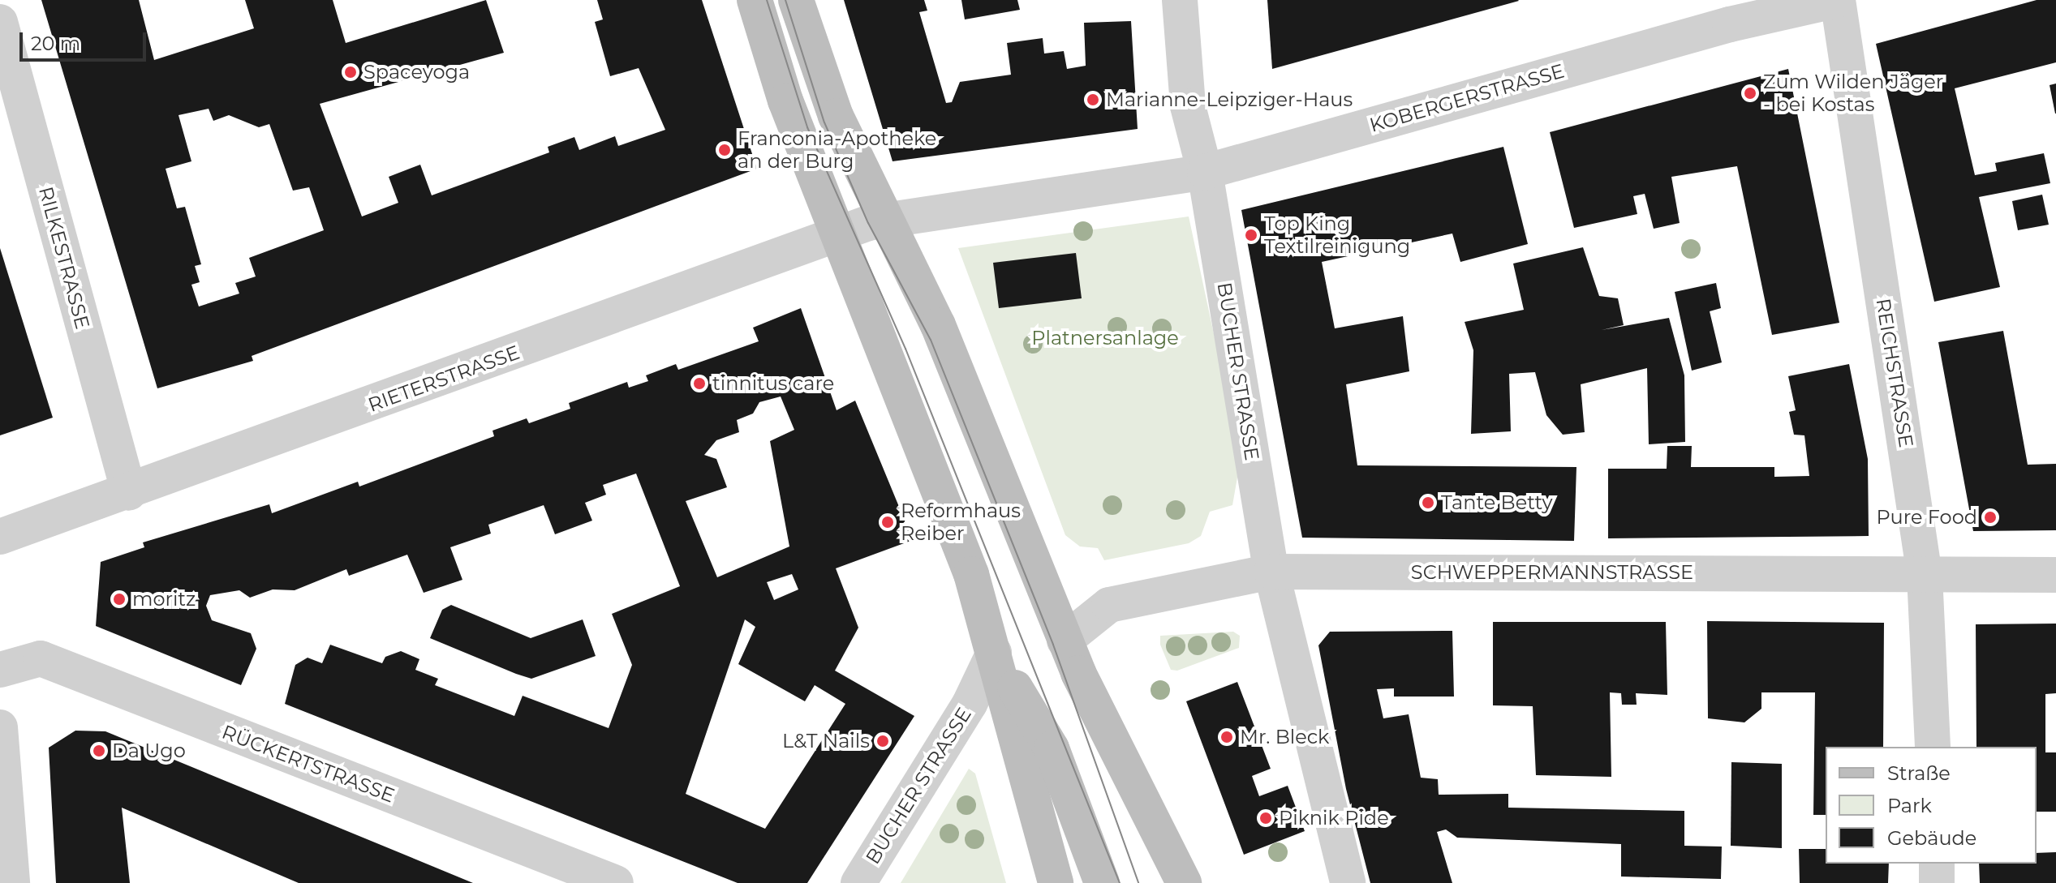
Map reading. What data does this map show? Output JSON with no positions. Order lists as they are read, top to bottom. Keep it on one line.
{"streets":{"street":["KOBERGERSTRASSE","RILKESTRASSE","BUCHER STRASSE","REICHSTRASSE","RIETERSTRASSE","SCHWEPPERMANNSTRASSE","RÜCKERTSTRASSE"]},"crossings":[["KOBERGERSTRASSE","BUCHER STRASSE"],["KOBERGERSTRASSE","REICHSTRASSE"],["RILKESTRASSE","RIETERSTRASSE"],["BUCHER STRASSE","SCHWEPPERMANNSTRASSE"],["REICHSTRASSE","SCHWEPPERMANNSTRASSE"]],"parks":["Platnersanlage"],"places":["Spaceyoga","Zum Wilden Jäger - bei Kostas","Marianne-Leipziger-Haus","Franconia-Apotheke an der Burg","Top King Textilreinigung","tinnitus care","Tante Betty","Pure Food","Reformhaus Reiber","moritz","Mr. Bleck","L&T Nails","Da Ugo","Piknik Pide"],"legend":["Straße","Park","Gebäude"],"scale_bar":"20 m"}
